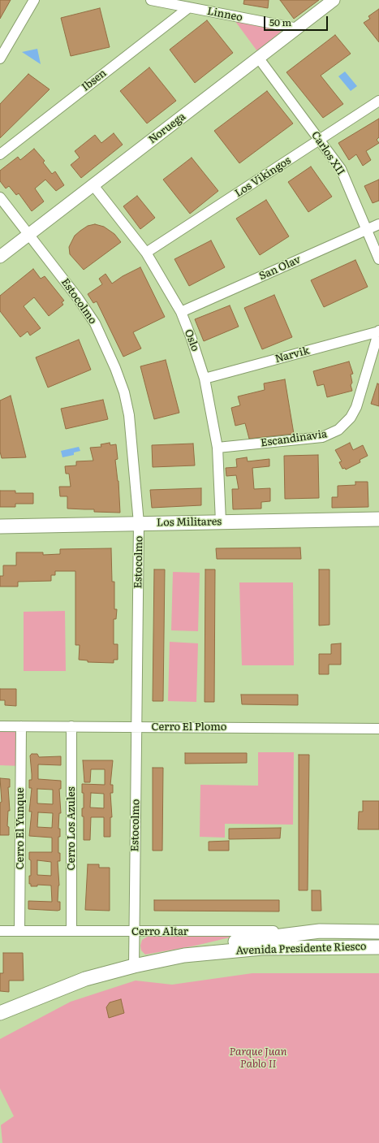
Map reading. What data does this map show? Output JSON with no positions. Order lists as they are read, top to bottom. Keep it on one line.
{"streets":{"main road":["Los Militares","Avenida Presidente Riesco"],"street":["Linneo","Ibsen","Noruega","Carlos XII","Los Vikingos","San Olav","Estocolmo","Oslo","Narvik","Escandinavia","Cerro El Plomo","Cerro El Yunque","Cerro Los Azules","Cerro Altar"]},"crossings":[["Linneo","Ibsen"],["Linneo","Noruega"],["Noruega","Carlos XII"],["Noruega","Estocolmo"],["Noruega","Oslo"],["Carlos XII","Los Vikingos"],["Carlos XII","San Olav"],["Los Vikingos","Oslo"],["San Olav","Oslo"],["Estocolmo","Los Militares"],["Estocolmo","Cerro El Plomo"],["Estocolmo","Cerro Altar"],["Estocolmo","Avenida Presidente Riesco"],["Oslo","Narvik"],["Oslo","Escandinavia"],["Oslo","Los Militares"],["Narvik","Escandinavia"],["Cerro El Plomo","Cerro El Yunque"],["Cerro El Plomo","Cerro Los Azules"],["Cerro El Yunque","Cerro Altar"],["Cerro Los Azules","Cerro Altar"],["Cerro Altar","Avenida Presidente Riesco"]],"parks":["Parque Juan Pablo II"],"scale_bar":"50 m"}
